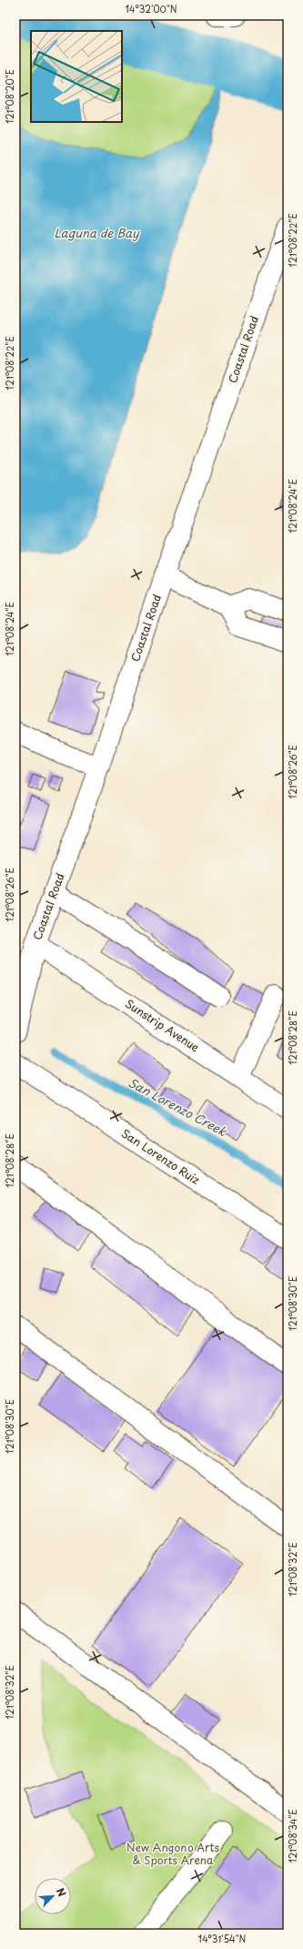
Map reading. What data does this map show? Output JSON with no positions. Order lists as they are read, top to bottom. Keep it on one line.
{"streets":{"street":["Coastal Road","Sunstrip Avenue","San Lorenzo Ruiz"]},"crossings":[["Coastal Road","Sunstrip Avenue"]],"water":["Laguna de Bay","San Lorenzo Creek"],"parks":["New Angono Arts & Sports Arena"],"north":"top right","coordinates":["14°32'00\"N","121°08'20\"E","121°08'22\"E","121°08'24\"E","121°08'26\"E","121°08'28\"E","121°08'30\"E","121°08'32\"E","121°08'34\"E","14°31'54\"N"]}
